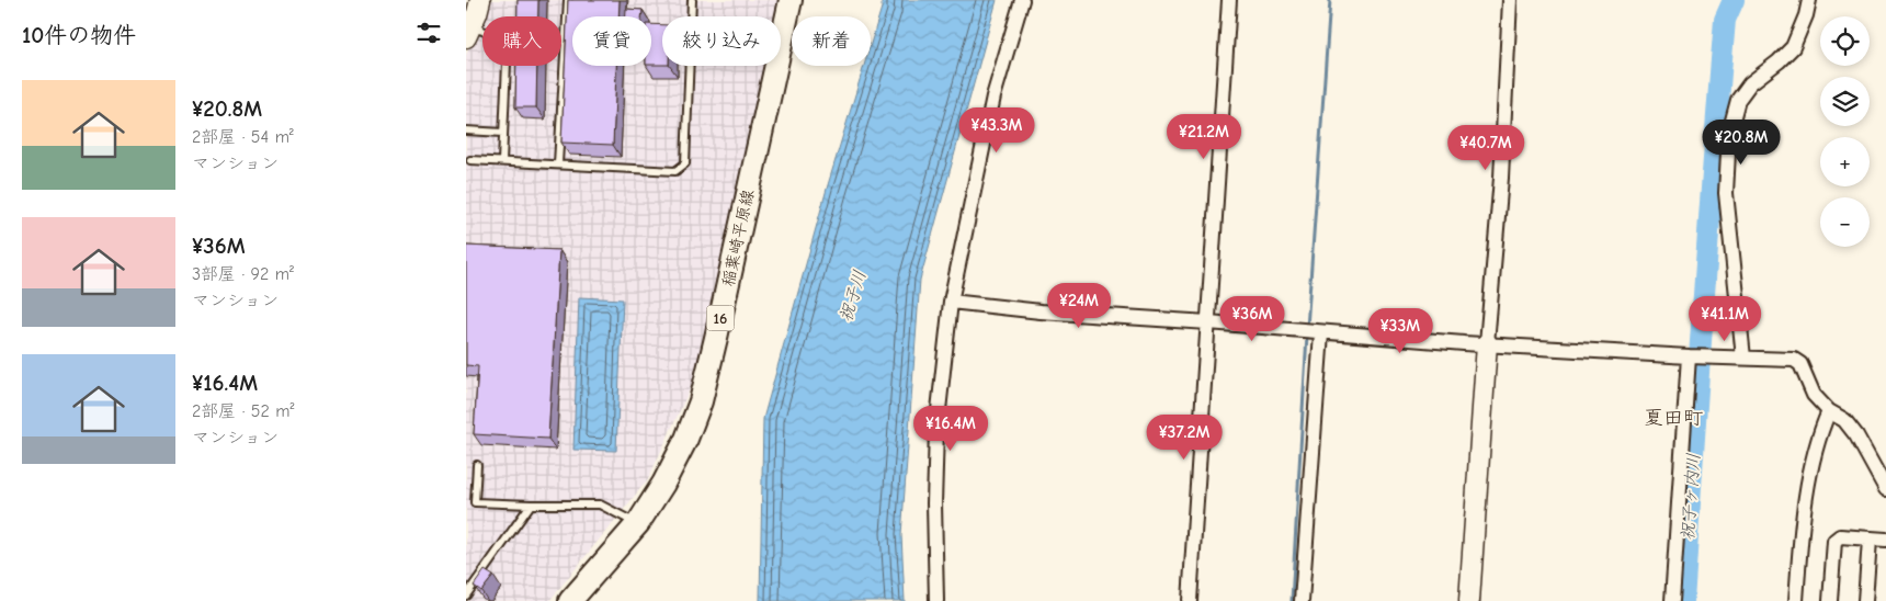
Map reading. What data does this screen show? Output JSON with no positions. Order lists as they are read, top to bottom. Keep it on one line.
{"streets":{"main road":["稲葉崎平原線","16"]},"districts":["夏田町"],"water":["祝子川","祝子ヶ内川"],"page":{"heading":"10件の物件","map_buttons":["+","−"],"chip":["購入","賃貸","絞り込み","新着"],"list":[{"name":"¥20.8M","note":"2部屋 · 54 m² · マンション"},{"name":"¥36M","note":"3部屋 · 92 m² · マンション"},{"name":"¥16.4M","note":"2部屋 · 52 m² · マンション"}],"price":["¥43.3M","¥21.2M","¥20.8M","¥40.7M","¥24M","¥36M","¥41.1M","¥33M","¥16.4M","¥37.2M"]}}
